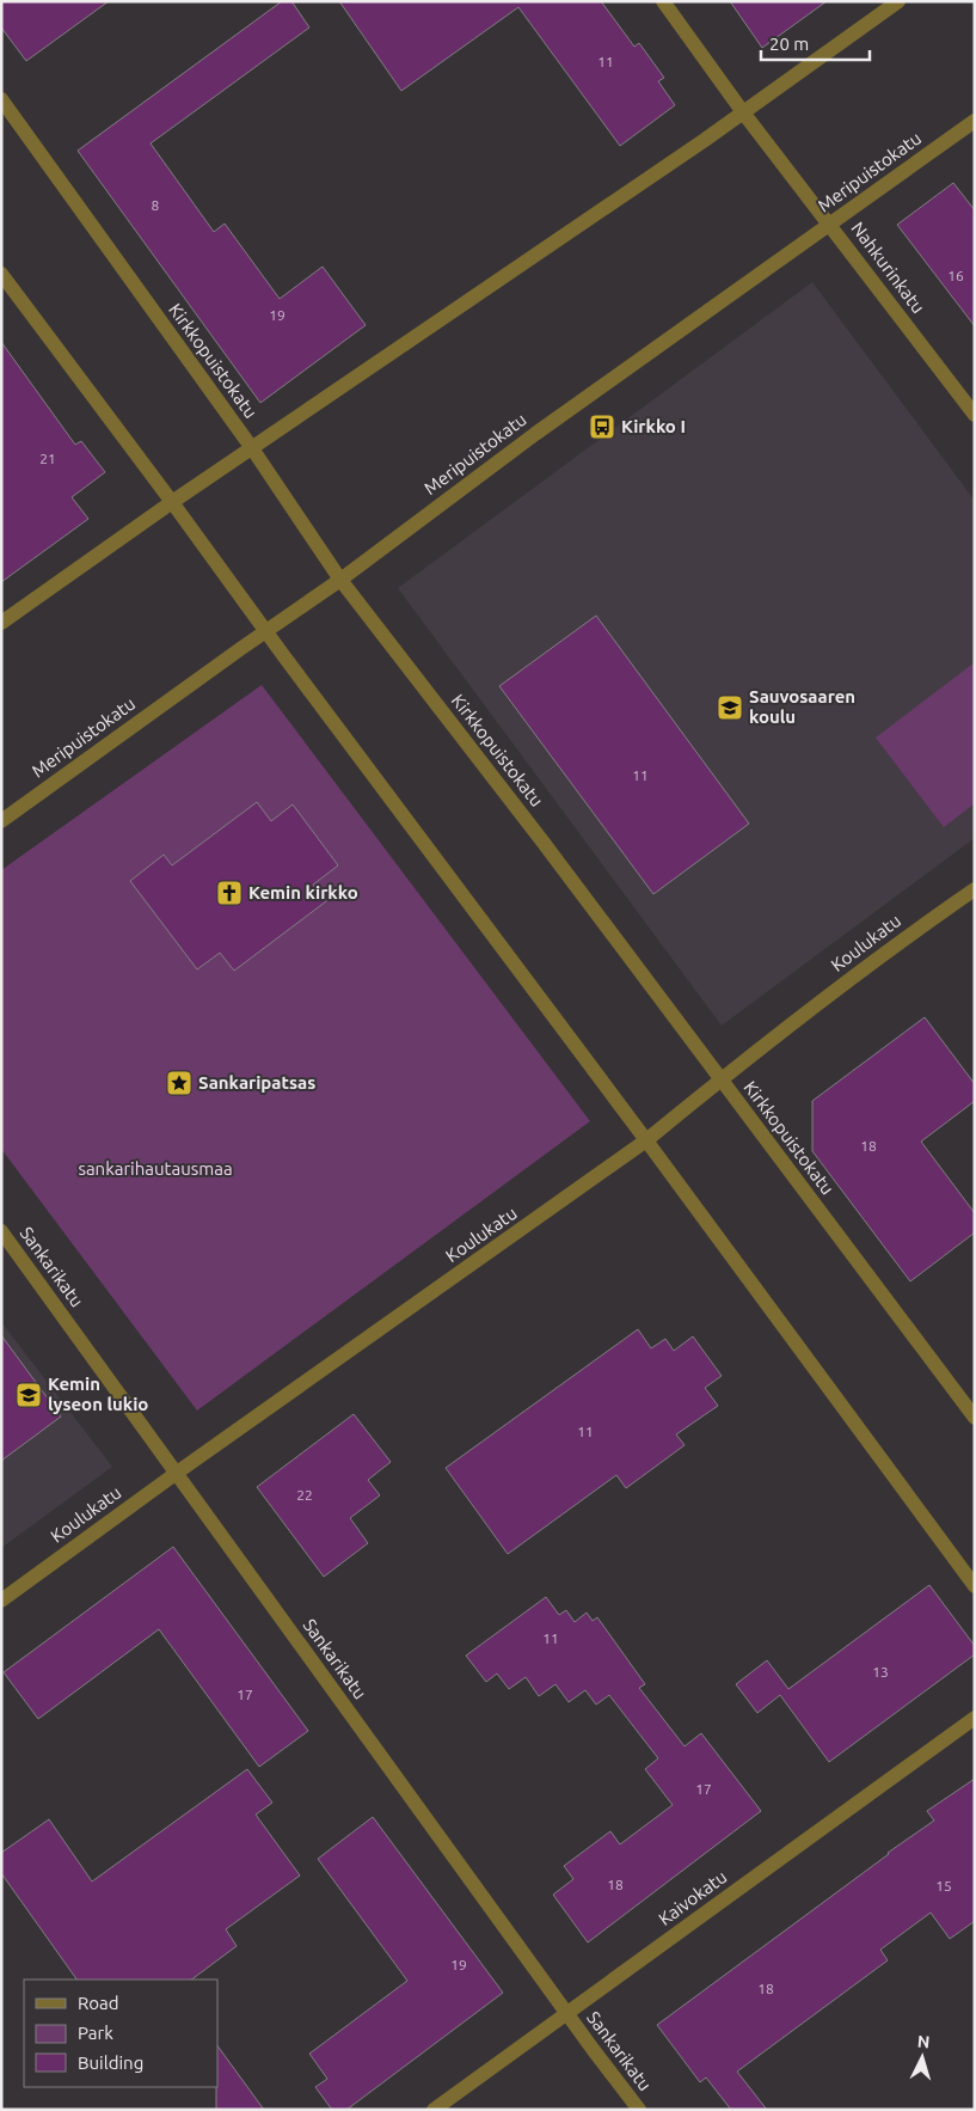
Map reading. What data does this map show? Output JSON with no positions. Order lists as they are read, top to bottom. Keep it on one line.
{"streets":{"street":["Meripuistokatu","Nahkurinkatu","Kirkkopuistokatu","Koulukatu","Sankarikatu","Kaivokatu"]},"crossings":[["Meripuistokatu","Nahkurinkatu"],["Meripuistokatu","Kirkkopuistokatu"],["Kirkkopuistokatu","Koulukatu"],["Koulukatu","Sankarikatu"],["Sankarikatu","Kaivokatu"]],"parks":["sankarihautausmaa"],"places":{"bus stop":["Kirkko I"],"school or university":["Sauvosaaren koulu","Kemin lyseon lukio"],"church":["Kemin kirkko"],"place":["Sankaripatsas"]},"house_numbers":["11","8","16","19","21","11","18","11","22","11","13","17","17","18","15","19","18"],"legend":["Road","Park","Building"],"scale_bar":"20 m","north":"top"}
